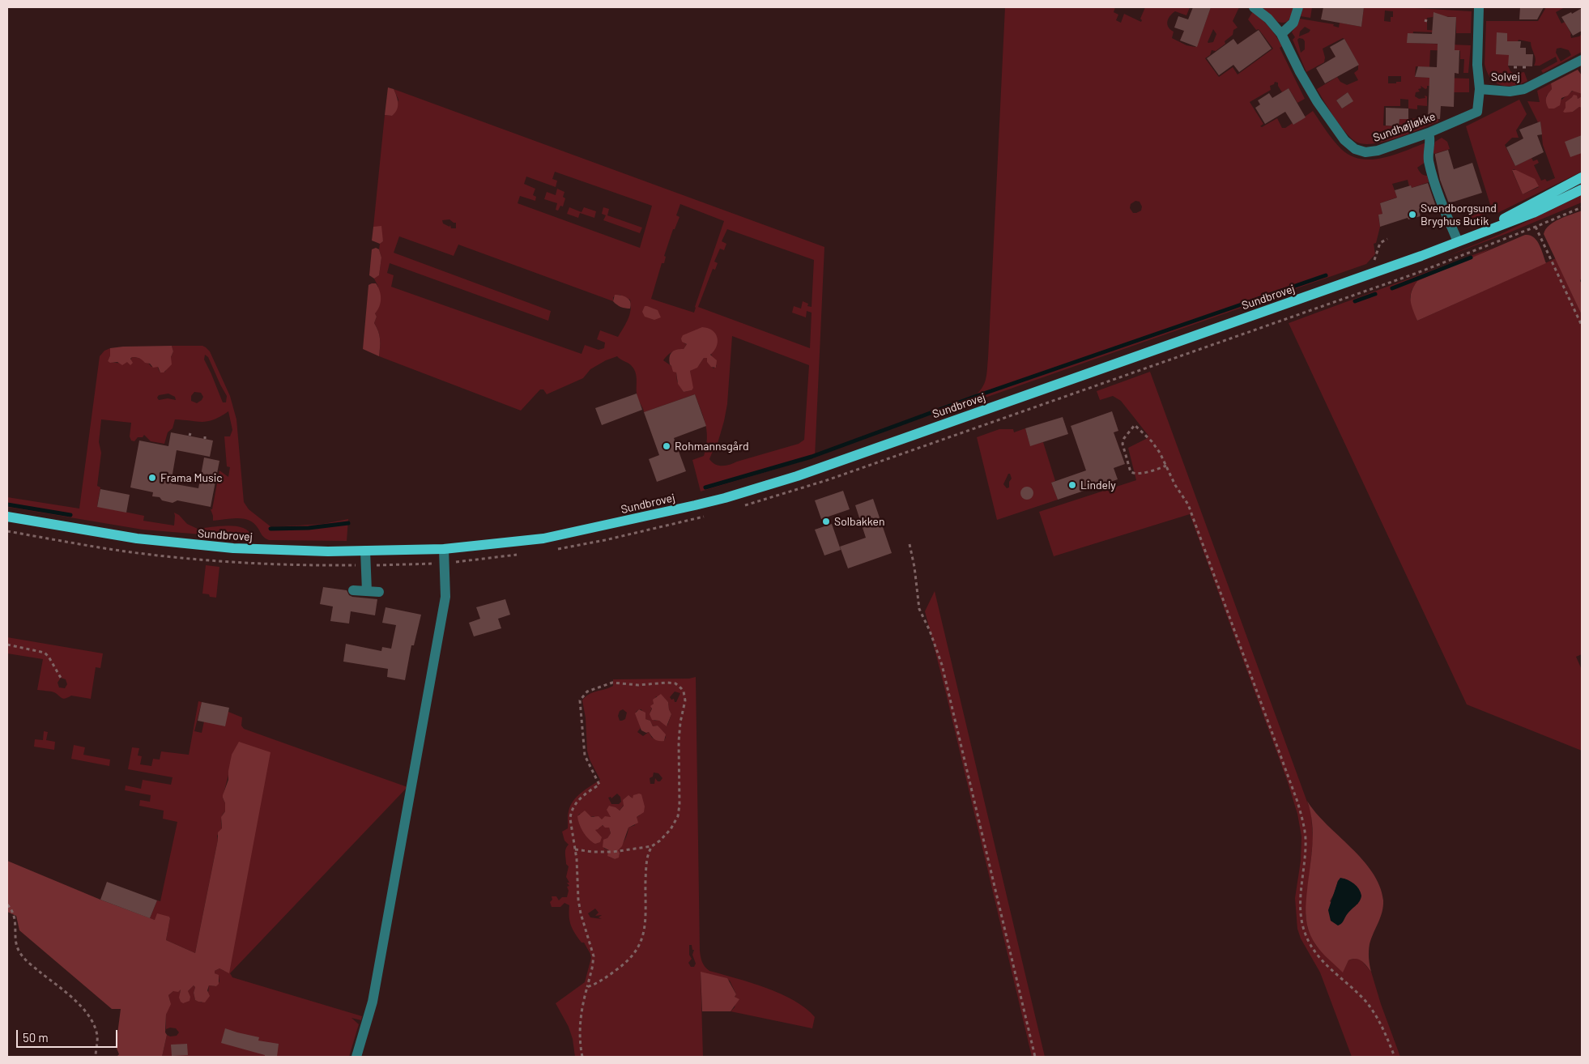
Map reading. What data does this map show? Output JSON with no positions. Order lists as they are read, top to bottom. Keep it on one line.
{"streets":{"main road":["Sundbrovej"],"street":["Solvej","Sundhøjløkke"]},"crossings":[["Solvej","Sundhøjløkke"]],"places":["Svendborgsund Bryghus Butik","Rohmannsgård","Frama Music","Lindely","Solbakken"],"scale_bar":"50 m"}
